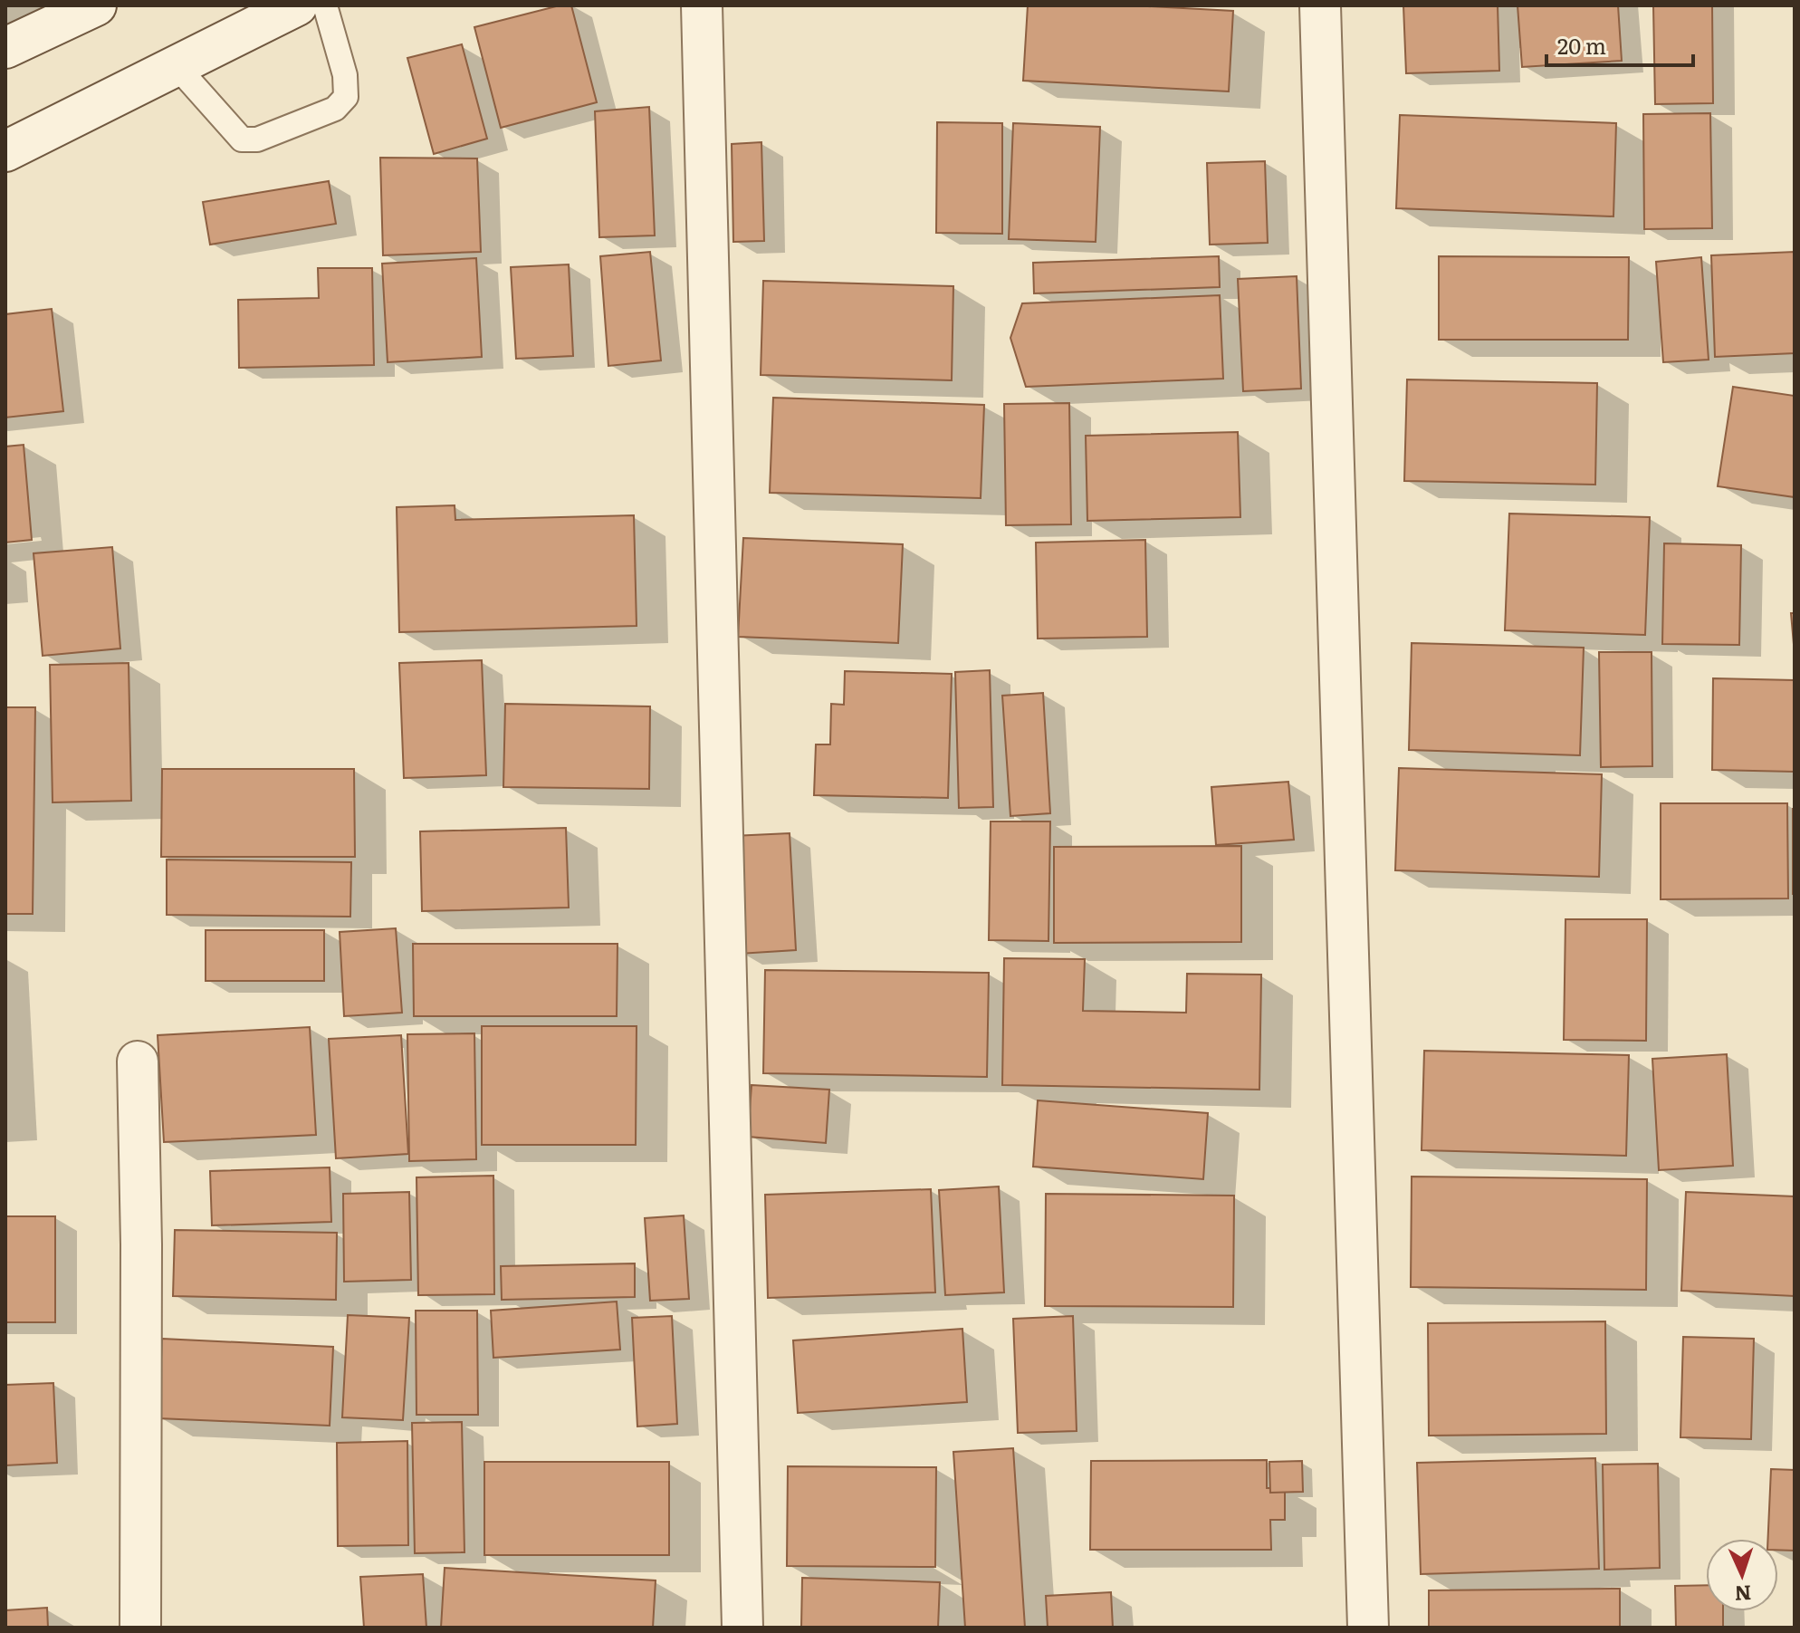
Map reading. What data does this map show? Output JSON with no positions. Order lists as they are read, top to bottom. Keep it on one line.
{"scale_bar":"20 m","north":"bottom"}
